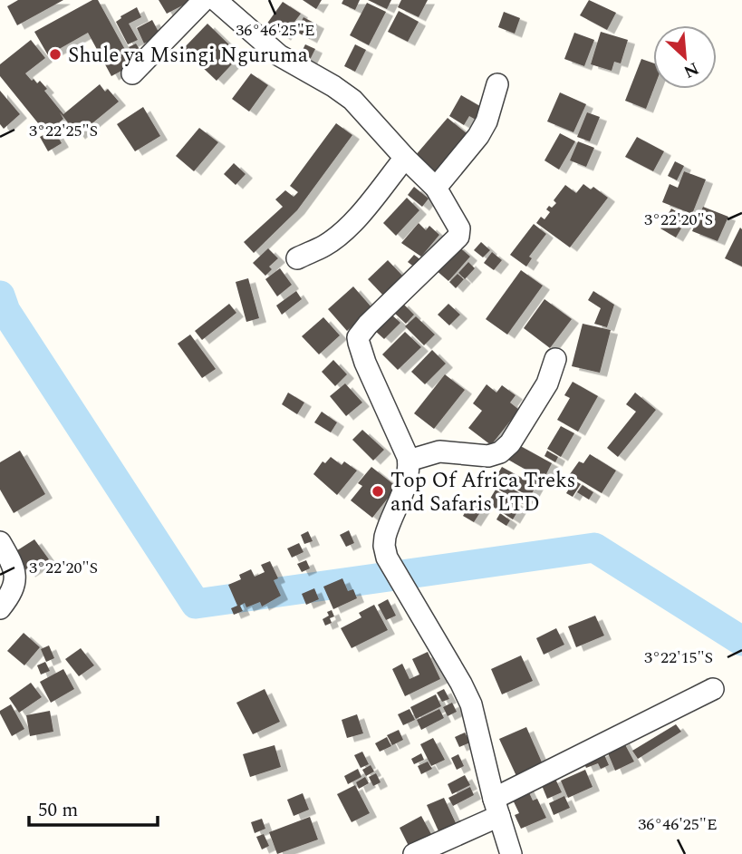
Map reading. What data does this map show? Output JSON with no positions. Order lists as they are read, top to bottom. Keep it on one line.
{"places":["Shule ya Msingi Nguruma","Top Of Africa Treks and Safaris LTD"],"scale_bar":"50 m","north":"bottom right","coordinates":["36°46'25\"E","3°22'25\"S","3°22'20\"S","3°22'15\"S"]}
